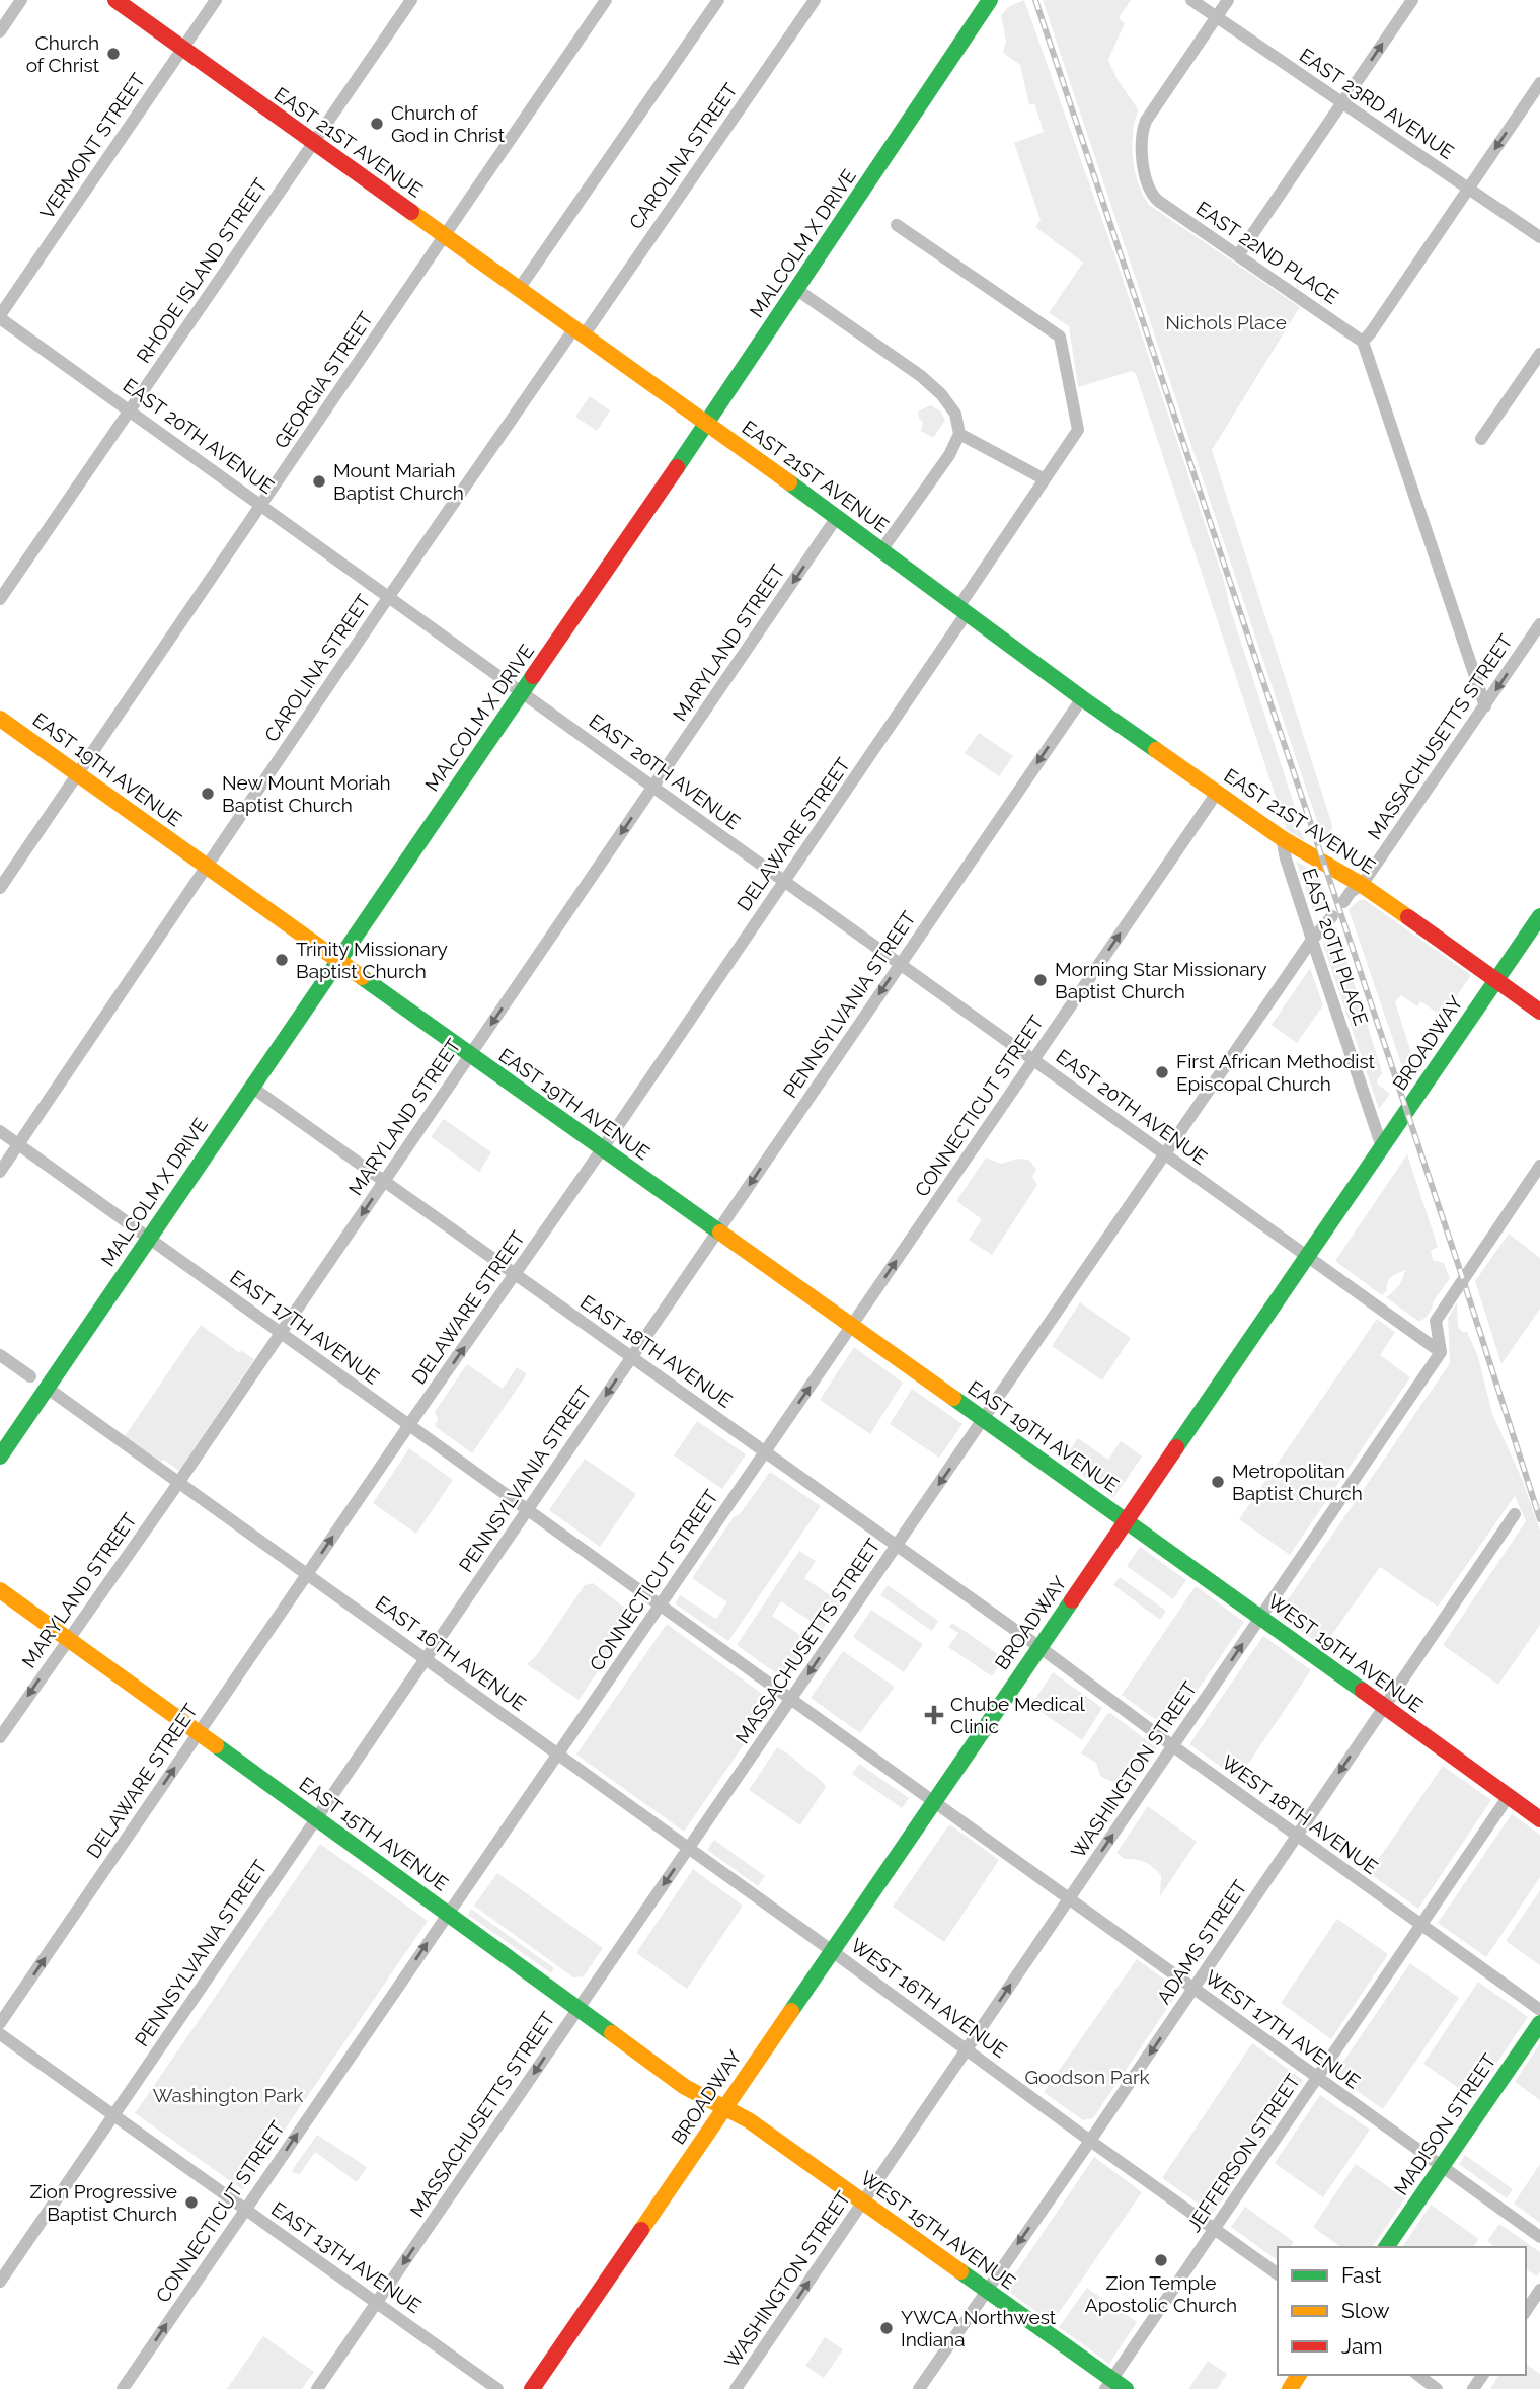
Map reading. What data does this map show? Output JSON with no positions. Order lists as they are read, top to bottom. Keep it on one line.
{"streets":{"street":["EAST 23RD AVENUE","EAST 21ST AVENUE","VERMONT STREET","CAROLINA STREET","MALCOLM X DRIVE","EAST 22ND PLACE","RHODE ISLAND STREET","GEORGIA STREET","EAST 20TH AVENUE","MARYLAND STREET","MASSACHUSETTS STREET","EAST 19TH AVENUE","DELAWARE STREET","EAST 20TH PLACE","PENNSYLVANIA STREET","BROADWAY","CONNECTICUT STREET","EAST 17TH AVENUE","EAST 18TH AVENUE","EAST 16TH AVENUE","WEST 19TH AVENUE","WASHINGTON STREET","WEST 18TH AVENUE","EAST 15TH AVENUE","ADAMS STREET","WEST 16TH AVENUE","WEST 17TH AVENUE","MADISON STREET","JEFFERSON STREET","WEST 15TH AVENUE","EAST 13TH AVENUE"]},"crossings":[["EAST 23RD AVENUE","EAST 22ND PLACE"],["EAST 21ST AVENUE","VERMONT STREET"],["EAST 21ST AVENUE","CAROLINA STREET"],["EAST 21ST AVENUE","MALCOLM X DRIVE"],["EAST 21ST AVENUE","RHODE ISLAND STREET"],["EAST 21ST AVENUE","GEORGIA STREET"],["EAST 21ST AVENUE","MARYLAND STREET"],["EAST 21ST AVENUE","MASSACHUSETTS STREET"],["EAST 21ST AVENUE","DELAWARE STREET"],["EAST 21ST AVENUE","EAST 20TH PLACE"],["EAST 21ST AVENUE","PENNSYLVANIA STREET"],["EAST 21ST AVENUE","BROADWAY"],["EAST 21ST AVENUE","CONNECTICUT STREET"],["VERMONT STREET","EAST 20TH AVENUE"],["CAROLINA STREET","EAST 20TH AVENUE"],["CAROLINA STREET","EAST 19TH AVENUE"],["CAROLINA STREET","EAST 17TH AVENUE"],["MALCOLM X DRIVE","EAST 20TH AVENUE"],["MALCOLM X DRIVE","EAST 19TH AVENUE"],["MALCOLM X DRIVE","EAST 17TH AVENUE"],["MALCOLM X DRIVE","EAST 18TH AVENUE"],["MALCOLM X DRIVE","EAST 16TH AVENUE"],["RHODE ISLAND STREET","EAST 20TH AVENUE"],["GEORGIA STREET","EAST 20TH AVENUE"],["GEORGIA STREET","EAST 19TH AVENUE"],["EAST 20TH AVENUE","MARYLAND STREET"],["EAST 20TH AVENUE","MASSACHUSETTS STREET"],["EAST 20TH AVENUE","DELAWARE STREET"],["EAST 20TH AVENUE","PENNSYLVANIA STREET"],["EAST 20TH AVENUE","BROADWAY"],["EAST 20TH AVENUE","CONNECTICUT STREET"],["EAST 20TH AVENUE","WASHINGTON STREET"],["MARYLAND STREET","EAST 19TH AVENUE"],["MARYLAND STREET","EAST 17TH AVENUE"],["MARYLAND STREET","EAST 18TH AVENUE"],["MARYLAND STREET","EAST 16TH AVENUE"],["MARYLAND STREET","EAST 15TH AVENUE"],["MASSACHUSETTS STREET","EAST 19TH AVENUE"],["MASSACHUSETTS STREET","EAST 20TH PLACE"],["MASSACHUSETTS STREET","EAST 17TH AVENUE"],["MASSACHUSETTS STREET","EAST 18TH AVENUE"],["MASSACHUSETTS STREET","EAST 16TH AVENUE"],["MASSACHUSETTS STREET","EAST 15TH AVENUE"],["MASSACHUSETTS STREET","EAST 13TH AVENUE"],["EAST 19TH AVENUE","DELAWARE STREET"],["EAST 19TH AVENUE","PENNSYLVANIA STREET"],["EAST 19TH AVENUE","BROADWAY"],["EAST 19TH AVENUE","CONNECTICUT STREET"],["EAST 19TH AVENUE","WEST 19TH AVENUE"],["DELAWARE STREET","EAST 17TH AVENUE"],["DELAWARE STREET","EAST 18TH AVENUE"],["DELAWARE STREET","EAST 16TH AVENUE"],["DELAWARE STREET","EAST 15TH AVENUE"],["EAST 20TH PLACE","BROADWAY"],["PENNSYLVANIA STREET","EAST 17TH AVENUE"],["PENNSYLVANIA STREET","EAST 18TH AVENUE"],["PENNSYLVANIA STREET","EAST 16TH AVENUE"],["PENNSYLVANIA STREET","EAST 15TH AVENUE"],["PENNSYLVANIA STREET","EAST 13TH AVENUE"],["BROADWAY","EAST 17TH AVENUE"],["BROADWAY","EAST 18TH AVENUE"],["BROADWAY","EAST 16TH AVENUE"],["BROADWAY","WEST 19TH AVENUE"],["BROADWAY","WEST 18TH AVENUE"],["BROADWAY","EAST 15TH AVENUE"],["BROADWAY","WEST 16TH AVENUE"],["BROADWAY","WEST 17TH AVENUE"],["BROADWAY","WEST 15TH AVENUE"],["CONNECTICUT STREET","EAST 17TH AVENUE"],["CONNECTICUT STREET","EAST 18TH AVENUE"],["CONNECTICUT STREET","EAST 16TH AVENUE"],["CONNECTICUT STREET","EAST 15TH AVENUE"],["CONNECTICUT STREET","EAST 13TH AVENUE"],["EAST 17TH AVENUE","WEST 17TH AVENUE"],["EAST 18TH AVENUE","WEST 18TH AVENUE"],["EAST 16TH AVENUE","WEST 16TH AVENUE"],["WEST 19TH AVENUE","WASHINGTON STREET"],["WEST 19TH AVENUE","ADAMS STREET"],["WEST 19TH AVENUE","JEFFERSON STREET"],["WASHINGTON STREET","WEST 18TH AVENUE"],["WASHINGTON STREET","WEST 16TH AVENUE"],["WASHINGTON STREET","WEST 17TH AVENUE"],["WASHINGTON STREET","WEST 15TH AVENUE"],["WEST 18TH AVENUE","ADAMS STREET"],["WEST 18TH AVENUE","JEFFERSON STREET"],["EAST 15TH AVENUE","WEST 15TH AVENUE"],["ADAMS STREET","WEST 16TH AVENUE"],["ADAMS STREET","WEST 17TH AVENUE"],["ADAMS STREET","WEST 15TH AVENUE"],["WEST 16TH AVENUE","JEFFERSON STREET"],["WEST 17TH AVENUE","MADISON STREET"],["WEST 17TH AVENUE","JEFFERSON STREET"],["JEFFERSON STREET","WEST 15TH AVENUE"]],"one_way":["MARYLAND STREET","MASSACHUSETTS STREET","PENNSYLVANIA STREET","CONNECTICUT STREET","WASHINGTON STREET","ADAMS STREET"],"parks":["Nichols Place","Goodson Park","Washington Park"],"places":{"other":["Church of Christ","Church of God in Christ","Mount Mariah Baptist Church","New Mount Moriah Baptist Church","Trinity Missionary Baptist Church","Morning Star Missionary Baptist Church","First African Methodist Episcopal Church","Metropolitan Baptist Church","Zion Progressive Baptist Church","Zion Temple Apostolic Church","YWCA Northwest Indiana"],"health":["Chube Medical Clinic"]},"legend":["Fast","Slow","Jam"]}
